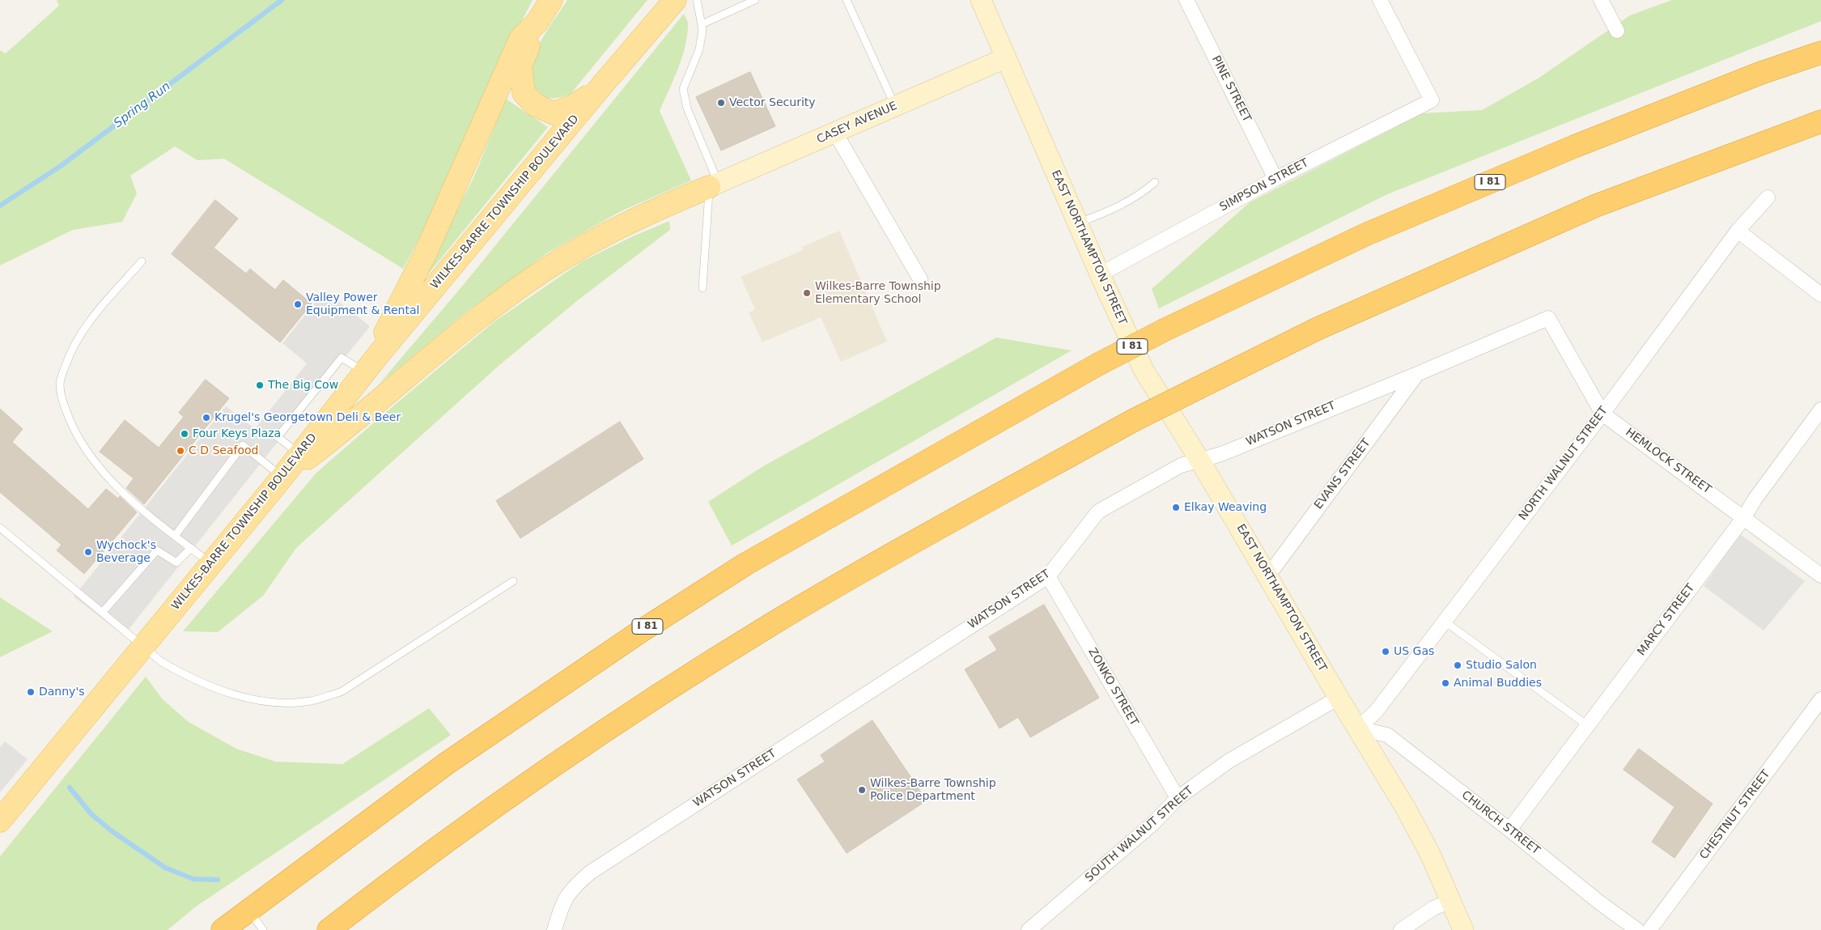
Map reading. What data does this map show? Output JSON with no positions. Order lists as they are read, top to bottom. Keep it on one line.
{"streets":{"highway":["I 81"],"main road":["CASEY AVENUE","WILKES-BARRE TOWNSHIP BOULEVARD","EAST NORTHAMPTON STREET"],"street":["PINE STREET","SIMPSON STREET","WATSON STREET","HEMLOCK STREET","NORTH WALNUT STREET","EVANS STREET","MARCY STREET","ZONKO STREET","CHESTNUT STREET","CHURCH STREET","SOUTH WALNUT STREET"]},"crossings":[["PINE STREET","SIMPSON STREET"],["CASEY AVENUE","EAST NORTHAMPTON STREET"],["SIMPSON STREET","EAST NORTHAMPTON STREET"],["EAST NORTHAMPTON STREET","WATSON STREET"],["EAST NORTHAMPTON STREET","NORTH WALNUT STREET"],["EAST NORTHAMPTON STREET","EVANS STREET"],["EAST NORTHAMPTON STREET","CHURCH STREET"],["EAST NORTHAMPTON STREET","SOUTH WALNUT STREET"],["WATSON STREET","HEMLOCK STREET"],["WATSON STREET","EVANS STREET"],["WATSON STREET","ZONKO STREET"],["HEMLOCK STREET","NORTH WALNUT STREET"],["HEMLOCK STREET","MARCY STREET"],["NORTH WALNUT STREET","CHURCH STREET"],["MARCY STREET","CHURCH STREET"],["ZONKO STREET","SOUTH WALNUT STREET"]],"water":["Spring Run"],"places":["Vector Security","Wilkes-Barre Township Elementary School","Valley Power Equipment & Rental","The Big Cow","Krugel's Georgetown Deli & Beer","Four Keys Plaza","C D Seafood","Elkay Weaving","Wychock's Beverage","US Gas","Studio Salon","Animal Buddies","Danny's","Wilkes-Barre Township Police Department"]}
